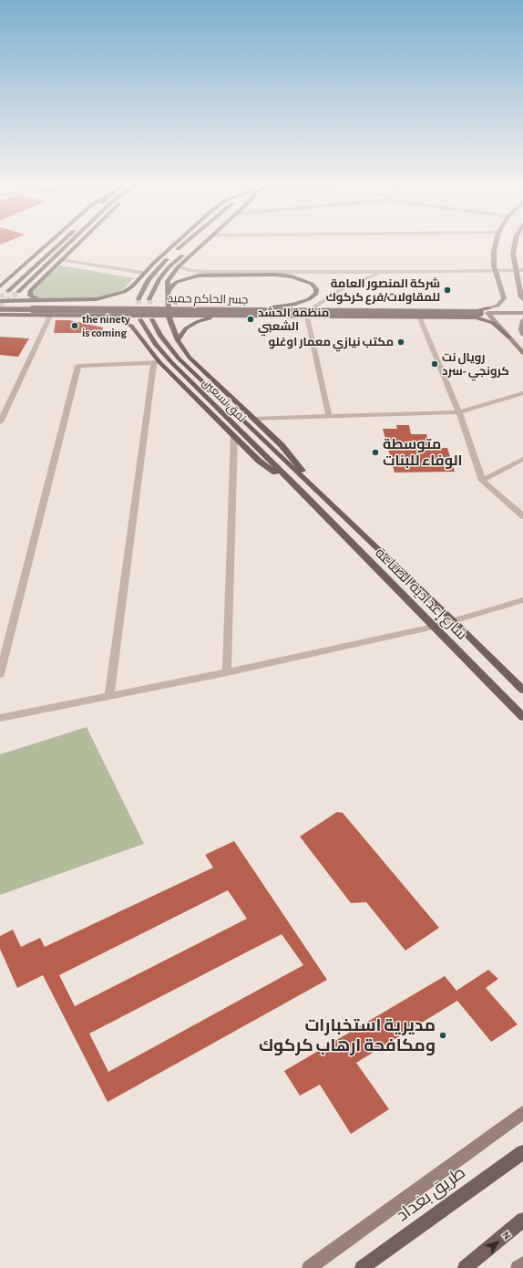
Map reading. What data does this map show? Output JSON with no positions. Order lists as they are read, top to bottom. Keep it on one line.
{"streets":{"main road":["جسر الحاكم حميد","نفق تسعين","شارع إعدادية الصناعة","طريق بغداد"]},"crossings":[["نفق تسعين","شارع إعدادية الصناعة"]],"places":["شركة المنصور العامة للمقاولات/فرع كركوك","منظمة الحشد الشعبي","the ninety is coming","مكتب نيازي معمار اوغلو","رويال نت كرونجي -سرد","متوسطة الوفاء للبنات","مديرية استخبارات ومكافحة ارهاب كركوك"],"north":"top right"}
